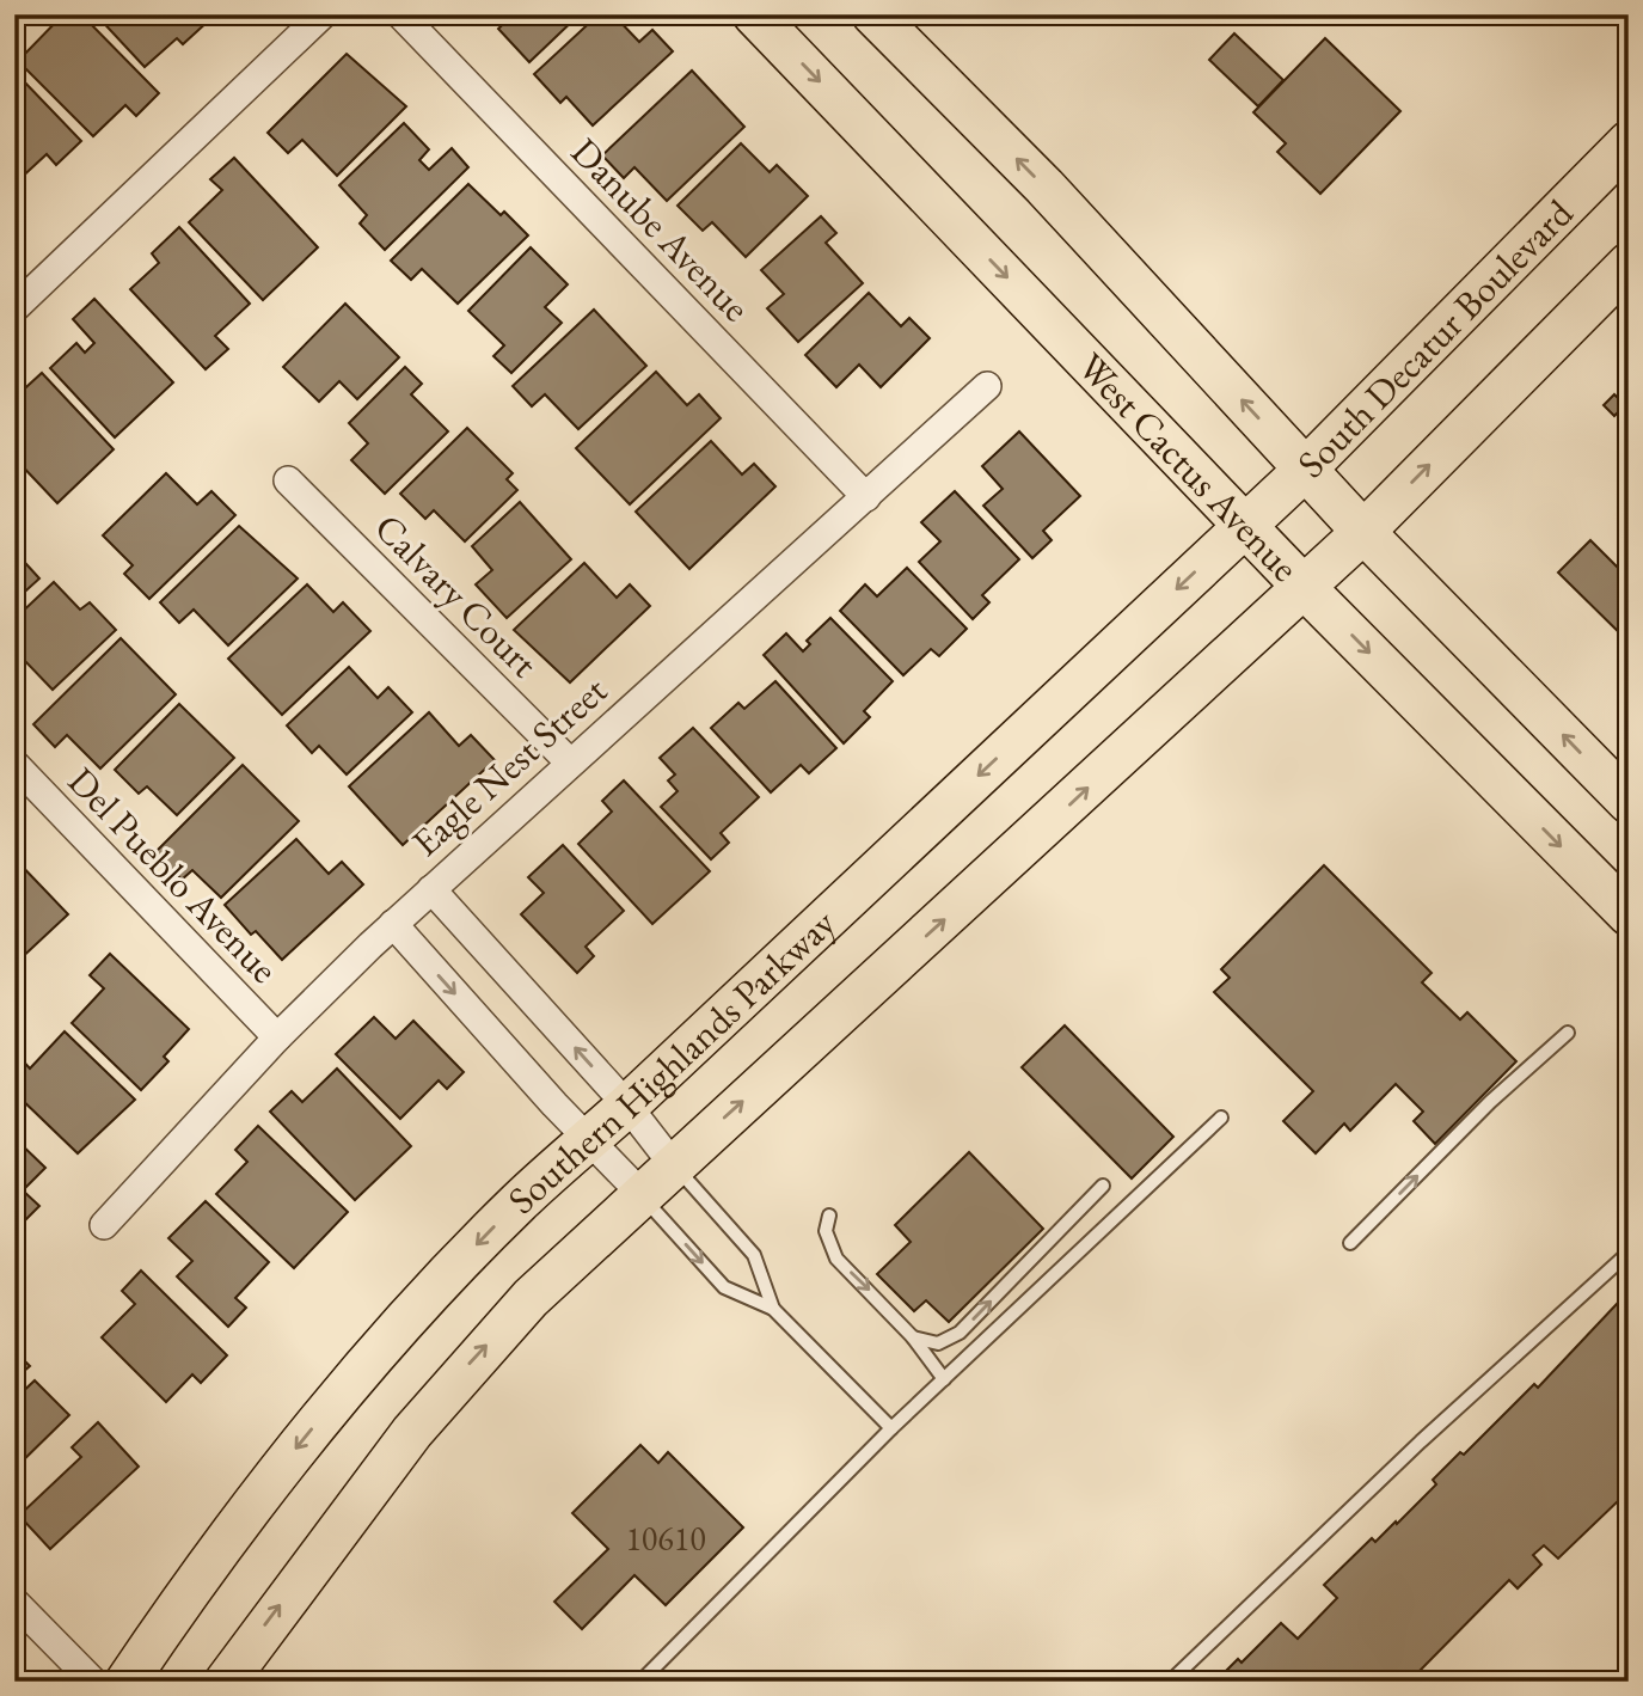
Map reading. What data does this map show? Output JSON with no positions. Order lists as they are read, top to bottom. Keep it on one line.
{"streets":{"main road":["South Decatur Boulevard","West Cactus Avenue","Southern Highlands Parkway"],"street":["Danube Avenue","Calvary Court","Eagle Nest Street","Del Pueblo Avenue"]},"crossings":[["Danube Avenue","Eagle Nest Street"],["South Decatur Boulevard","West Cactus Avenue"],["South Decatur Boulevard","Southern Highlands Parkway"],["West Cactus Avenue","Southern Highlands Parkway"],["Calvary Court","Eagle Nest Street"],["Eagle Nest Street","Del Pueblo Avenue"]],"house_numbers":["10610"]}
